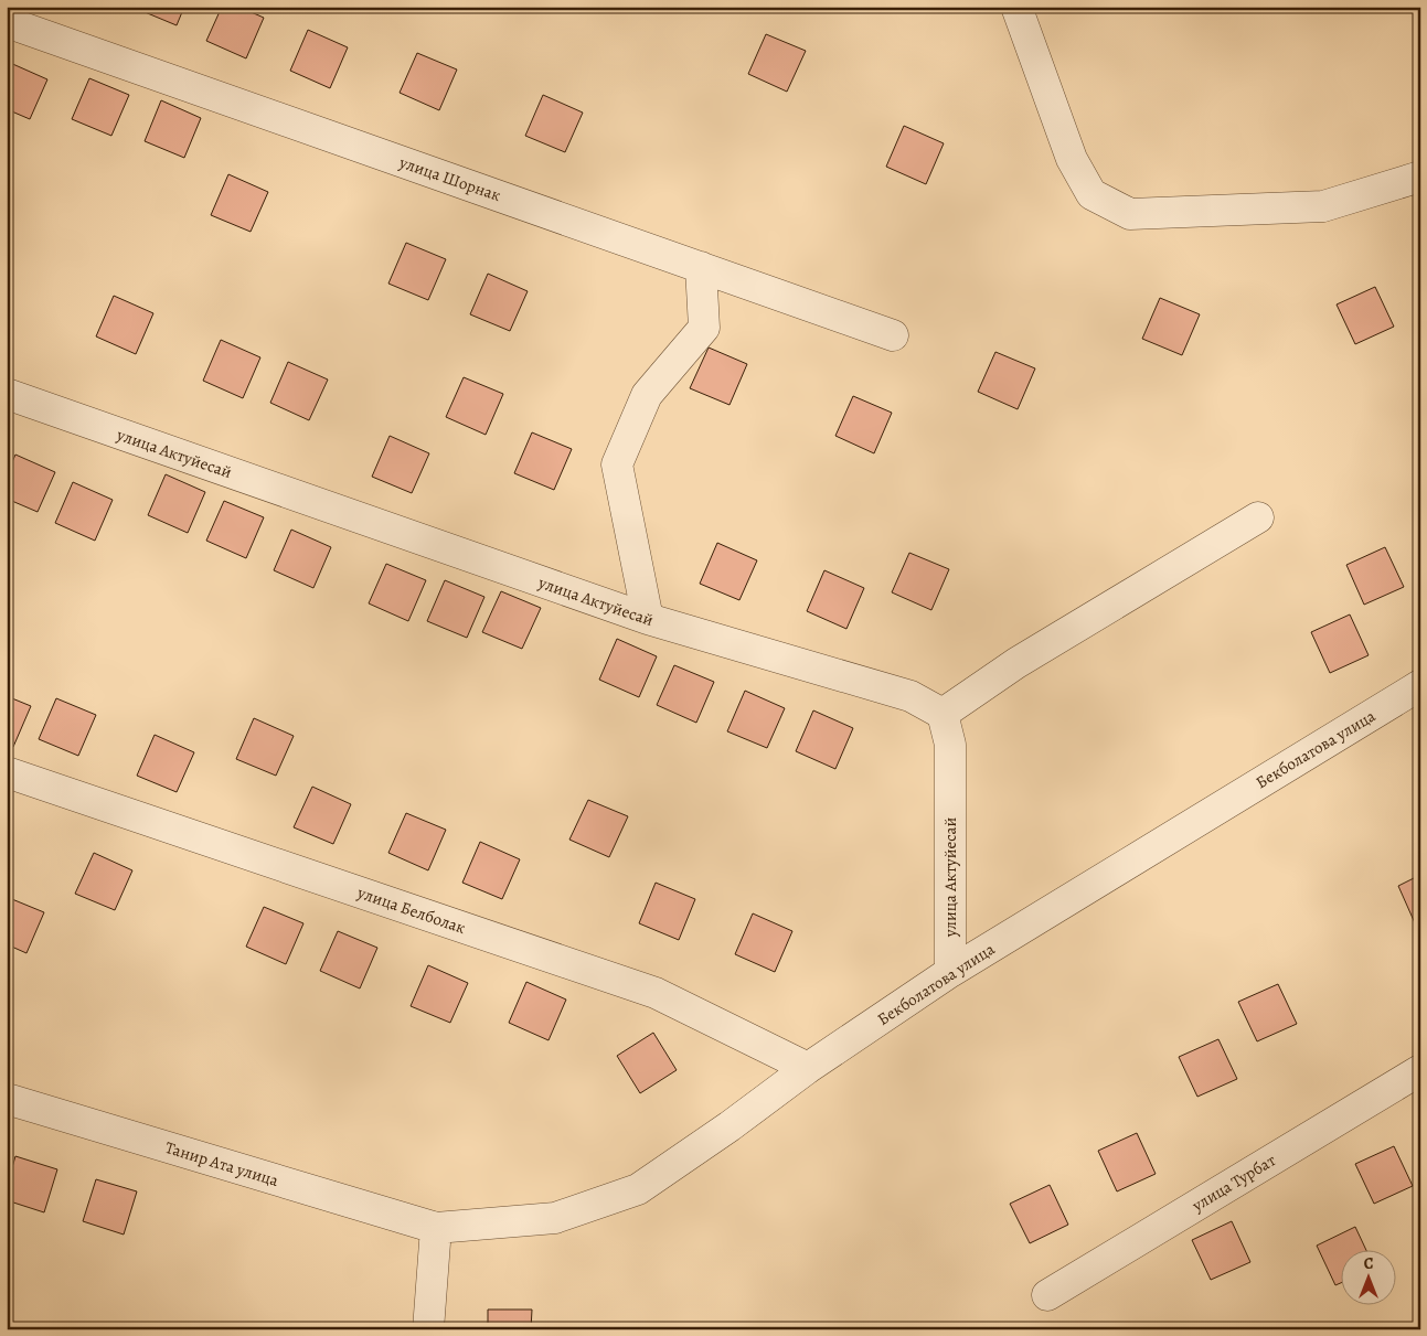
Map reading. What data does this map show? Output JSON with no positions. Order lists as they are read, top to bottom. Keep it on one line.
{"streets":{"street":["улица Шорнак","улица Актуйесай","Бекболатова улица","улица Белболак","Танир Ата улица","улица Турбат"]},"crossings":[["улица Актуйесай","Бекболатова улица"],["Бекболатова улица","улица Белболак"],["Бекболатова улица","Танир Ата улица"]],"north":"top"}
